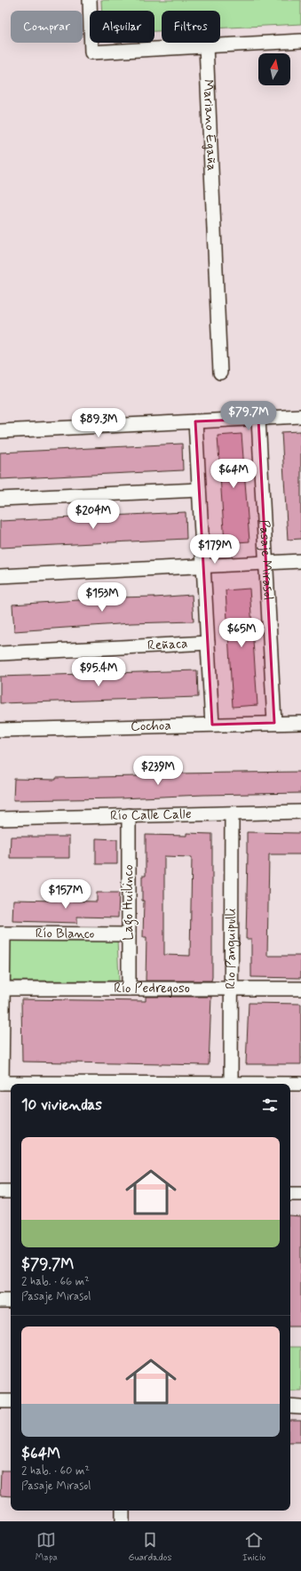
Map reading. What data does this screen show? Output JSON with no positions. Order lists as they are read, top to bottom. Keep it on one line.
{"streets":{"street":["Mariano Egaña","Pasaje Mirasol","Reñaca","Cochoa","Río Calle Calle","Lago Huilinco","Río Blanco","Río Panguipulli","Río Pedregoso"]},"crossings":[["Pasaje Mirasol","Cochoa"],["Río Calle Calle","Lago Huilinco"],["Río Calle Calle","Río Panguipulli"],["Lago Huilinco","Río Blanco"],["Lago Huilinco","Río Pedregoso"],["Río Panguipulli","Río Pedregoso"]],"north":"top","page":{"chip":["Comprar","Alquilar","Filtros"],"price":["$79.7M","$89.3M","$64M","$204M","$179M","$153M","$65M","$95.4M","$239M","$157M"],"heading":"10 viviendas","list":[{"name":"$79.7M","note":"2 hab. · 66 m² · Pasaje Mirasol"},{"name":"$64M","note":"2 hab. · 60 m² · Pasaje Mirasol"}],"tabs":["Mapa","Guardados","Inicio"]}}
